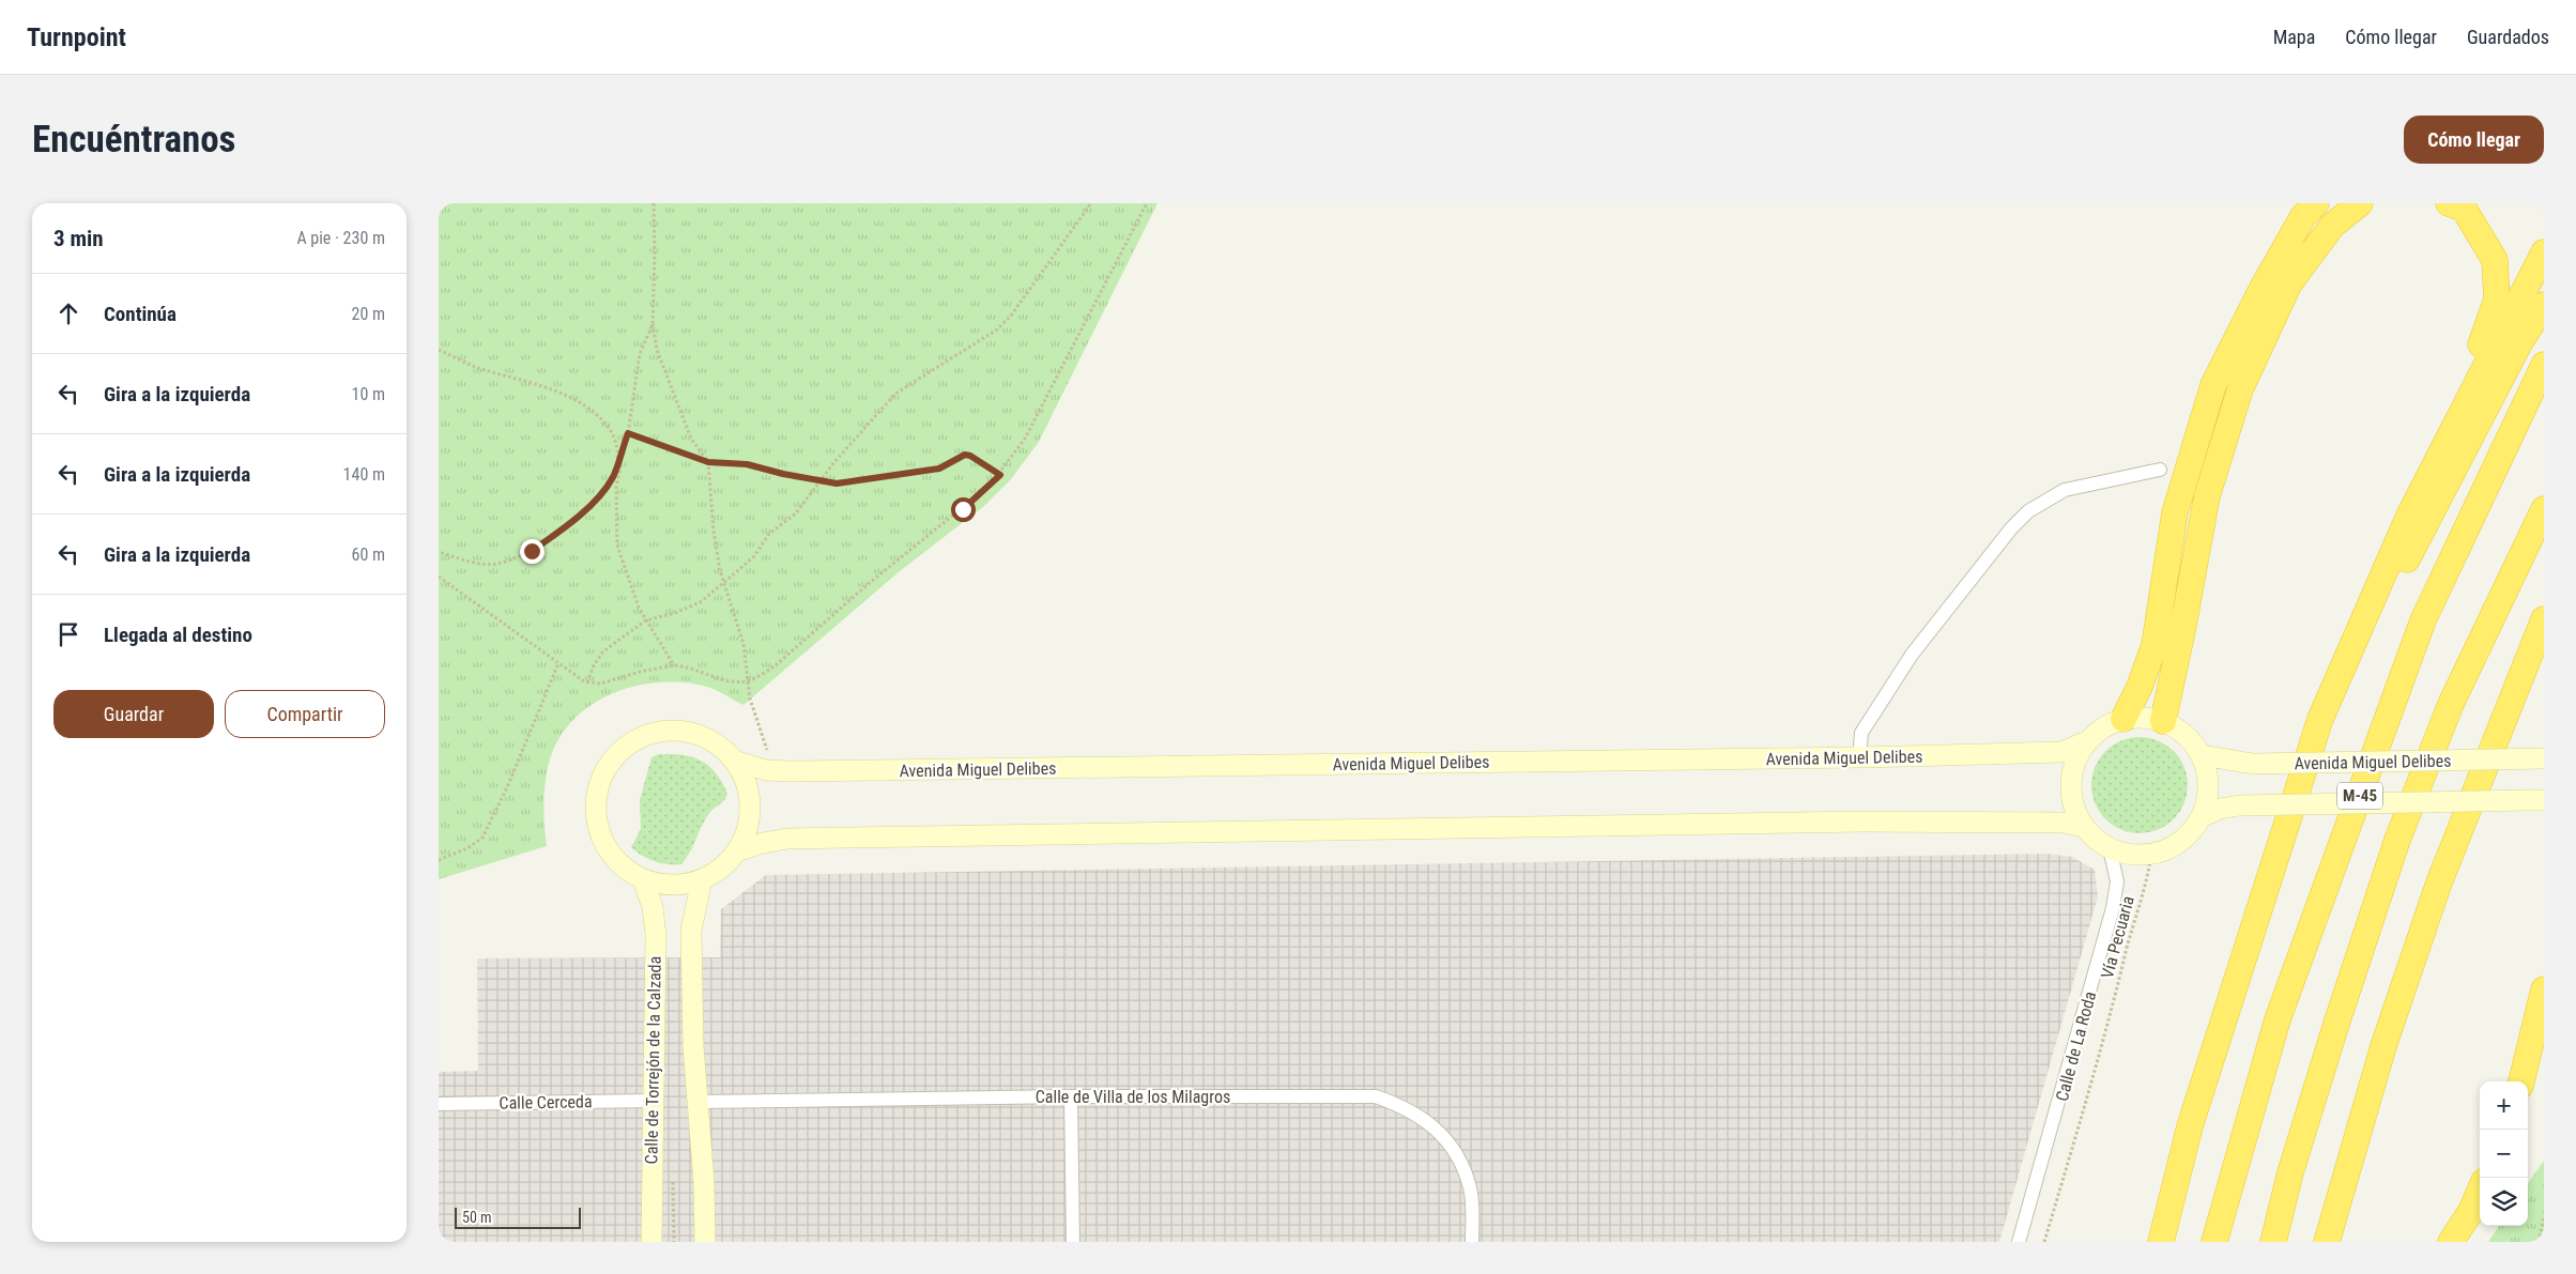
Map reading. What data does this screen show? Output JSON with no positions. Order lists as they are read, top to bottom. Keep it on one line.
{"streets":{"highway":["M-45"],"main road":["Avenida Miguel Delibes","Calle de Torrejón de la Calzada"],"street":["Calle de La Roda","Calle de Villa de los Milagros","Calle Cerceda"],"path":["Vía Pecuaria"]},"crossings":[["Avenida Miguel Delibes","Vía Pecuaria"],["Avenida Miguel Delibes","Calle de La Roda"],["Avenida Miguel Delibes","Calle de Torrejón de la Calzada"],["Vía Pecuaria","Calle de La Roda"],["Calle de Torrejón de la Calzada","Calle Cerceda"]],"scale_bar":"50 m","page":{"header":"Turnpoint","nav":["Mapa","Cómo llegar","Guardados"],"buttons":["Cómo llegar",["Guardar","Compartir"]],"title":"Encuéntranos","heading":["3 min","A pie · 230 m"],"list":[["Continúa","20 m"],["Gira a la izquierda","10 m"],["Gira a la izquierda","140 m"],["Gira a la izquierda","60 m"],"Llegada al destino"],"map_buttons":["+","−"],"scale":"50 m"}}
